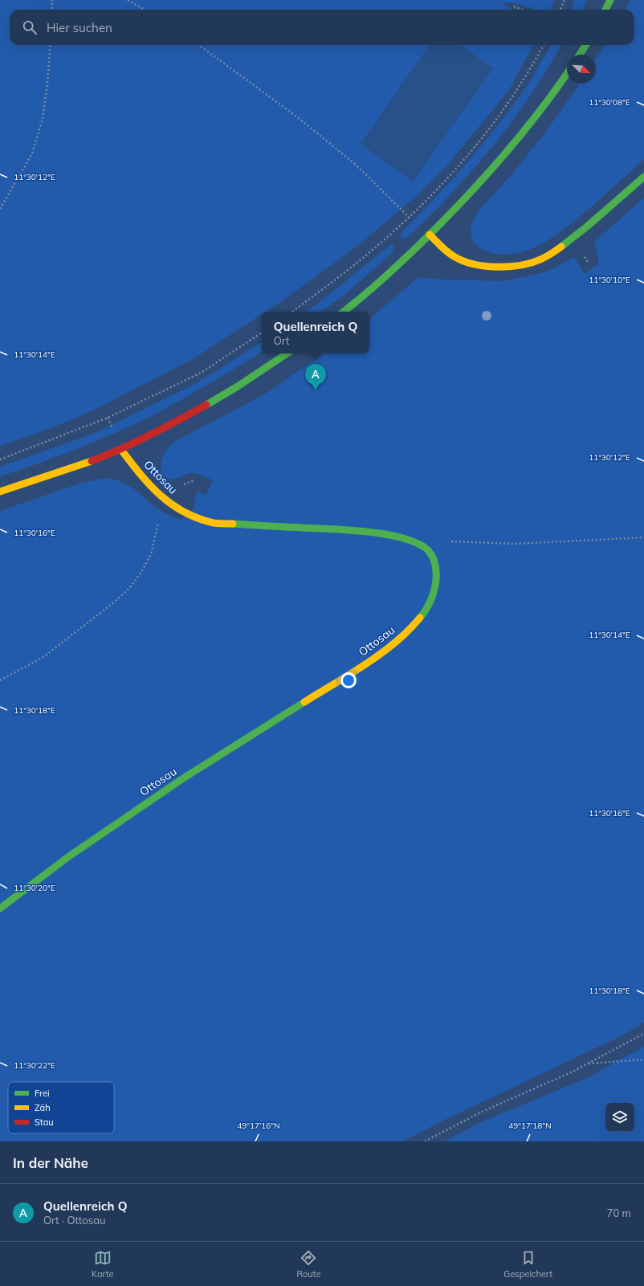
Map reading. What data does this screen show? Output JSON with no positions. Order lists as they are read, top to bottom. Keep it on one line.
{"streets":{"street":["Ottosau"]},"legend":["Frei","Zäh","Stau"],"north":"bottom right","page":{"search":"Hier suchen","popup":["Quellenreich Q","Ort"],"pins":"A","heading":"In der Nähe","list":[{"mark":"A","name":"Quellenreich Q","note":"Ort · Ottosau","value":"70 m"}],"nav":["Karte","Route","Gespeichert"]},"coordinates":["11°30'08\"E","11°30'12\"E","11°30'10\"E","11°30'14\"E","11°30'16\"E","11°30'18\"E","11°30'20\"E","11°30'22\"E","49°17'16\"N","49°17'18\"N"]}
